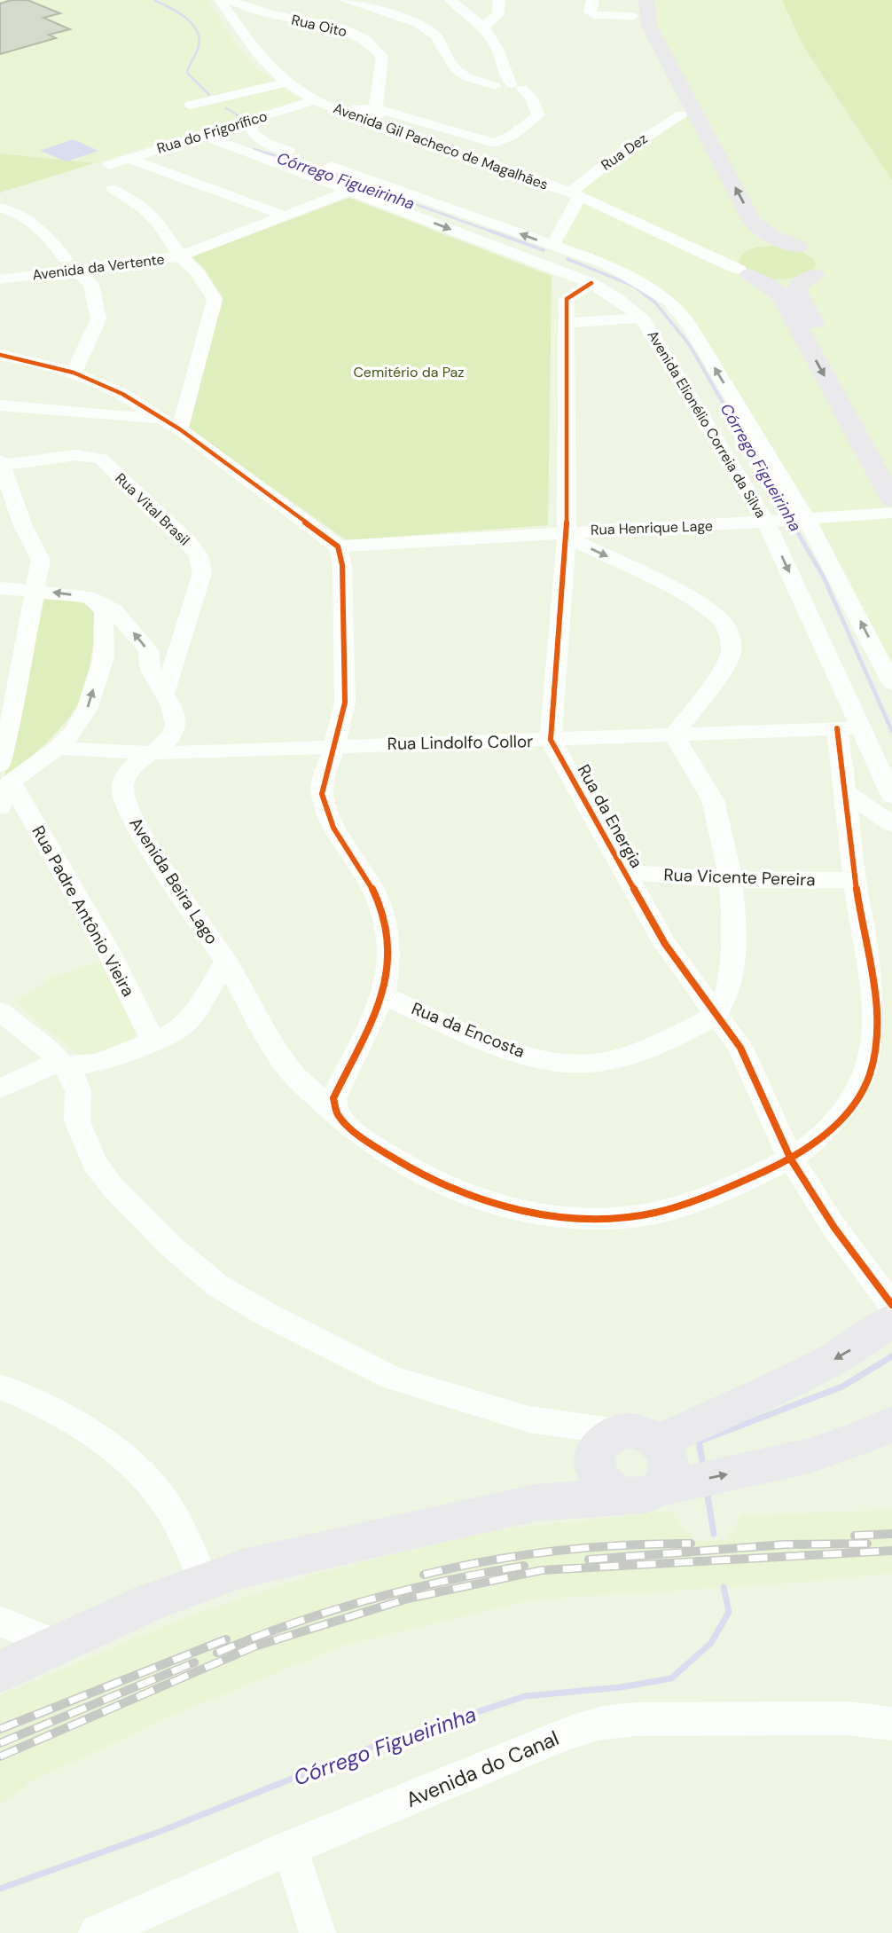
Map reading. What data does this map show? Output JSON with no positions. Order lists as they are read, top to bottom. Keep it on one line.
{"streets":{"street":["Rua Oito","Rua do Frigorífico","Avenida Gil Pacheco de Magalhães","Rua Dez","Avenida da Vertente","Avenida Elionélio Correia da Silva","Rua Vital Brasil","Rua Henrique Lage","Rua Lindolfo Collor","Rua da Energia","Rua Vicente Pereira","Avenida Beira Lago","Rua Padre Antônio Vieira","Rua da Encosta","Avenida do Canal"]},"crossings":[["Rua do Frigorífico","Avenida Gil Pacheco de Magalhães"],["Rua do Frigorífico","Avenida Elionélio Correia da Silva"],["Avenida Gil Pacheco de Magalhães","Rua Dez"],["Avenida da Vertente","Avenida Elionélio Correia da Silva"],["Avenida Elionélio Correia da Silva","Rua Henrique Lage"],["Avenida Elionélio Correia da Silva","Rua Lindolfo Collor"],["Rua Vital Brasil","Avenida Beira Lago"],["Rua Lindolfo Collor","Rua da Energia"],["Rua Lindolfo Collor","Avenida Beira Lago"],["Rua da Energia","Rua Vicente Pereira"],["Rua da Energia","Rua da Encosta"],["Avenida Beira Lago","Rua Padre Antônio Vieira"]],"water":["Córrego Figueirinha"],"parks":["Cemitério da Paz"]}
